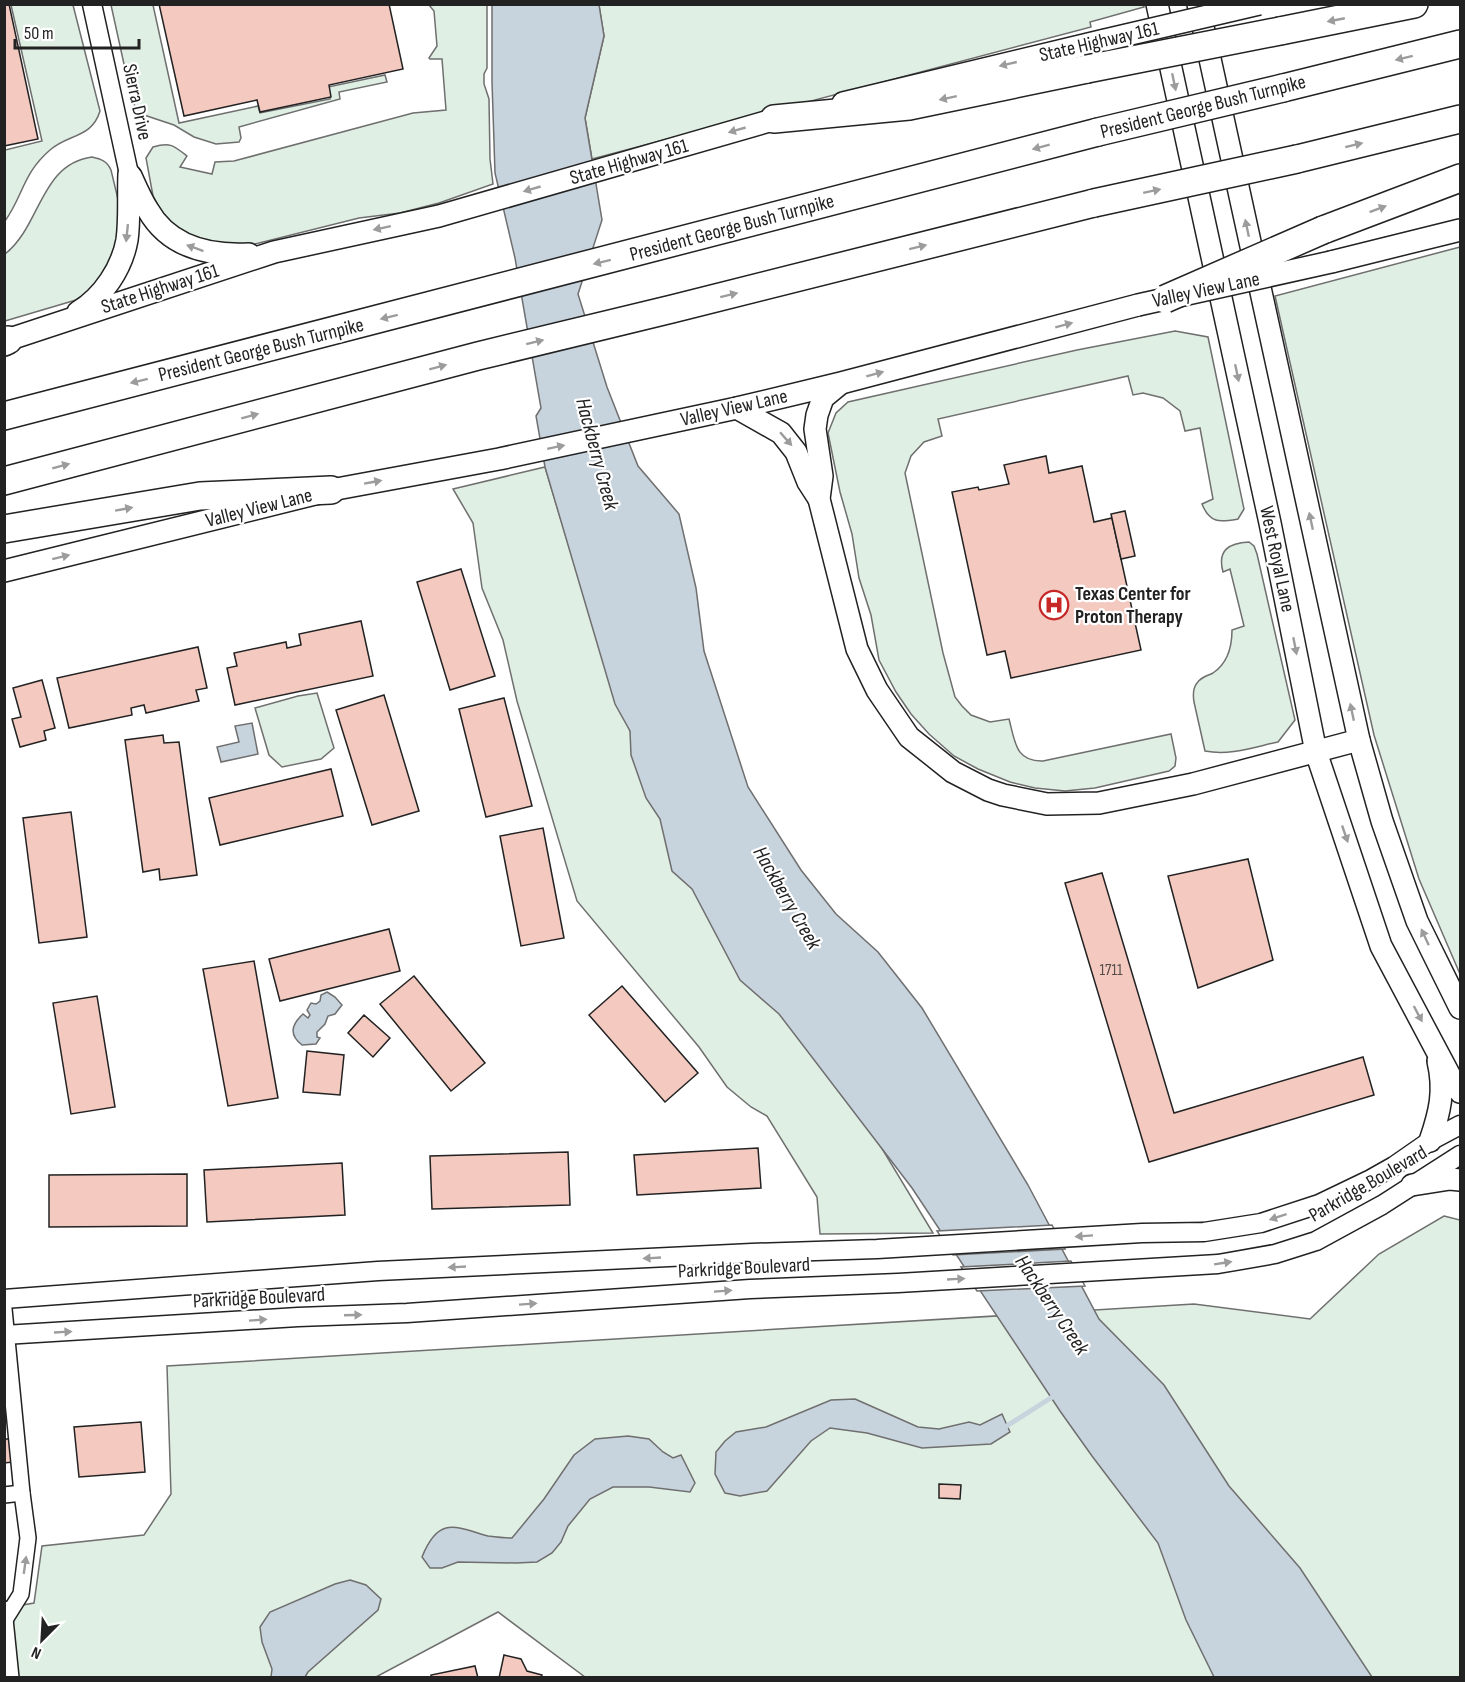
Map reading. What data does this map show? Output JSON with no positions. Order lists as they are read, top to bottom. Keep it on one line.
{"streets":{"highway":["President George Bush Turnpike"],"main road":["State Highway 161","Valley View Lane","West Royal Lane"],"street":["Sierra Drive","Parkridge Boulevard"]},"one_way":["State Highway 161","Valley View Lane"],"water":["Hackberry Creek"],"places":{"hospital":["Texas Center for Proton Therapy"]},"house_numbers":["1711"],"scale_bar":"50 m","north":"bottom left"}
